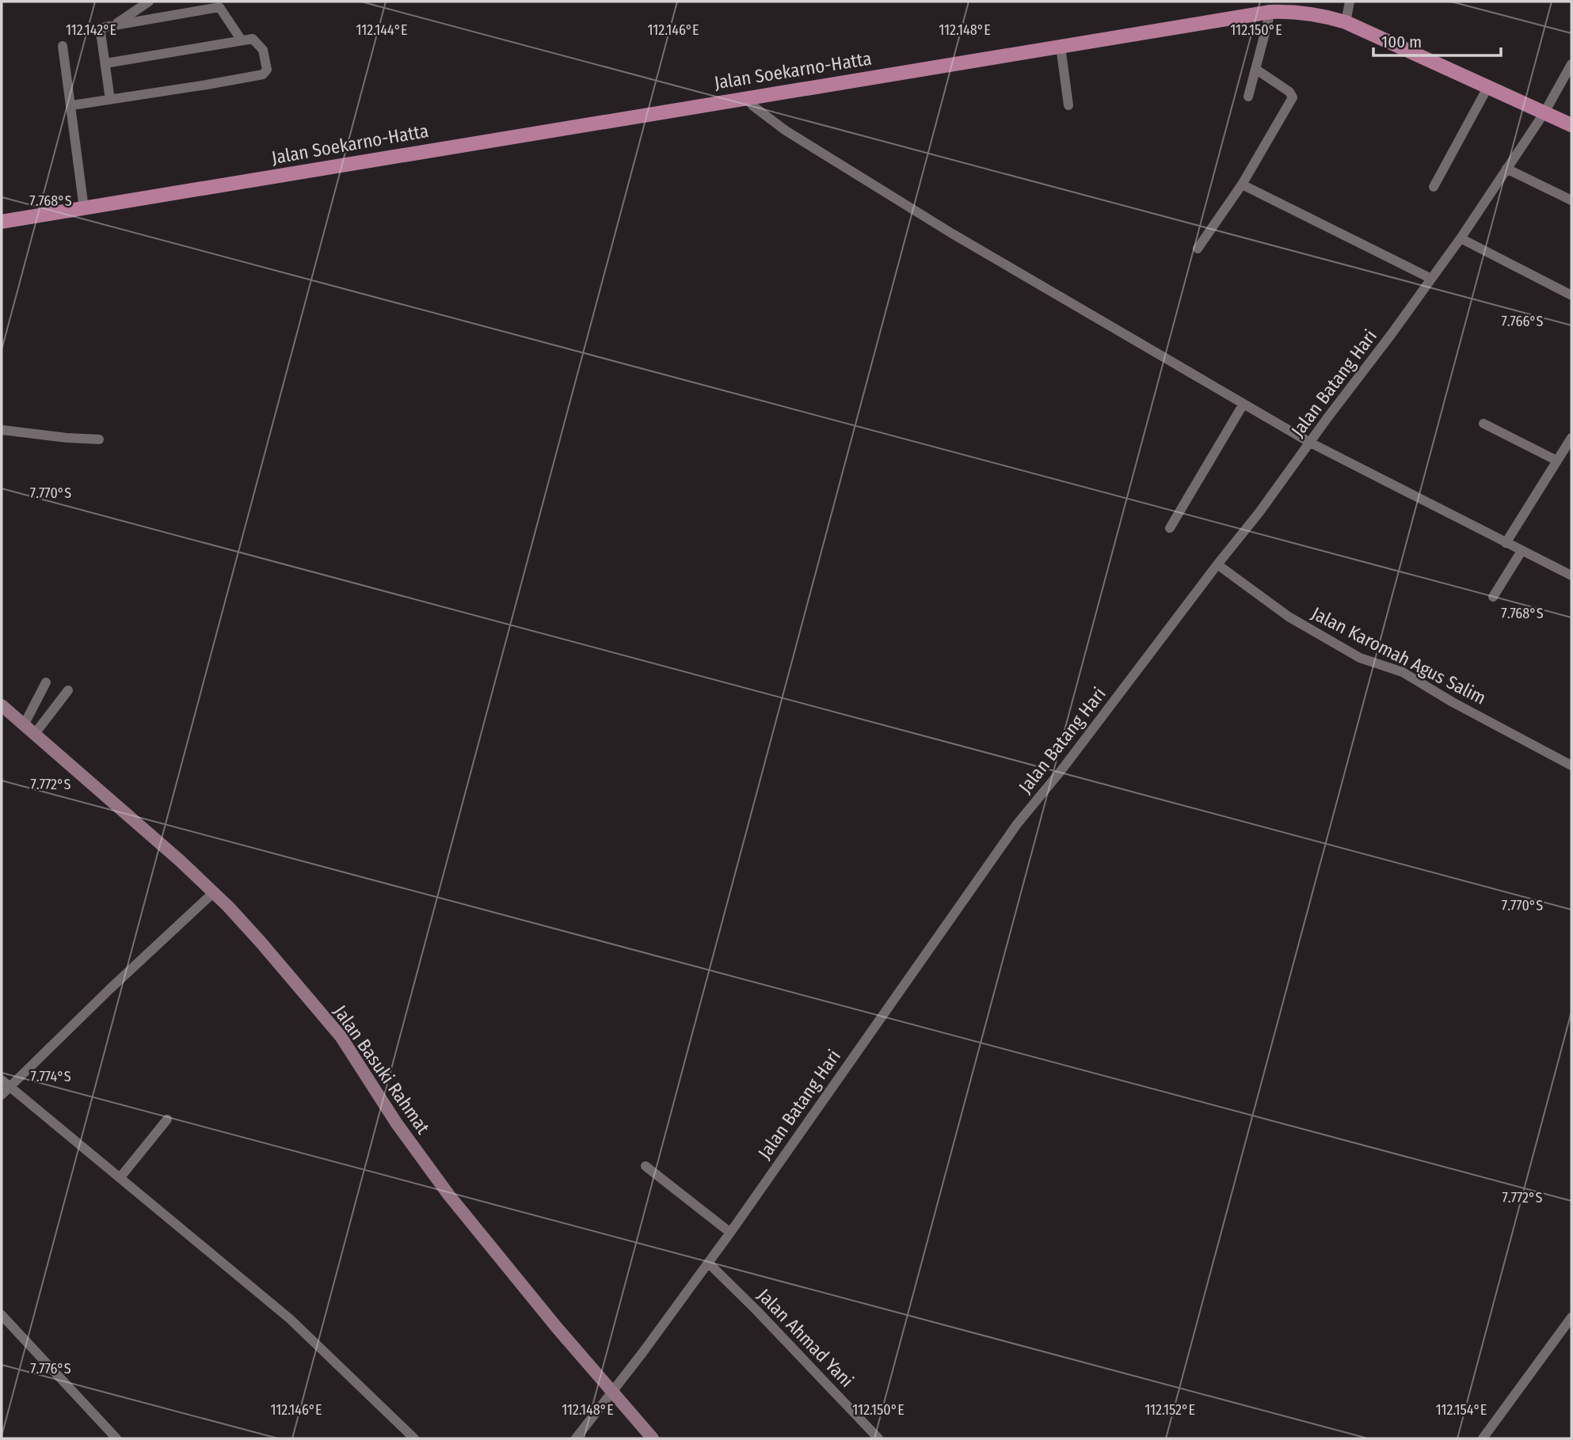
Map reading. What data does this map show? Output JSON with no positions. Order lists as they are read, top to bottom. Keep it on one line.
{"streets":{"main road":["Jalan Soekarno-Hatta","Jalan Basuki Rahmat"],"street":["Jalan Batang Hari","Jalan Karomah Agus Salim","Jalan Ahmad Yani"]},"crossings":[["Jalan Soekarno-Hatta","Jalan Batang Hari"],["Jalan Batang Hari","Jalan Karomah Agus Salim"],["Jalan Batang Hari","Jalan Basuki Rahmat"],["Jalan Batang Hari","Jalan Ahmad Yani"]],"scale_bar":"100 m","coordinates":["112.142°E","112.144°E","112.146°E","112.148°E","112.150°E","7.768°S","7.766°S","7.770°S","7.772°S","7.774°S","7.776°S","112.152°E","112.154°E"]}
